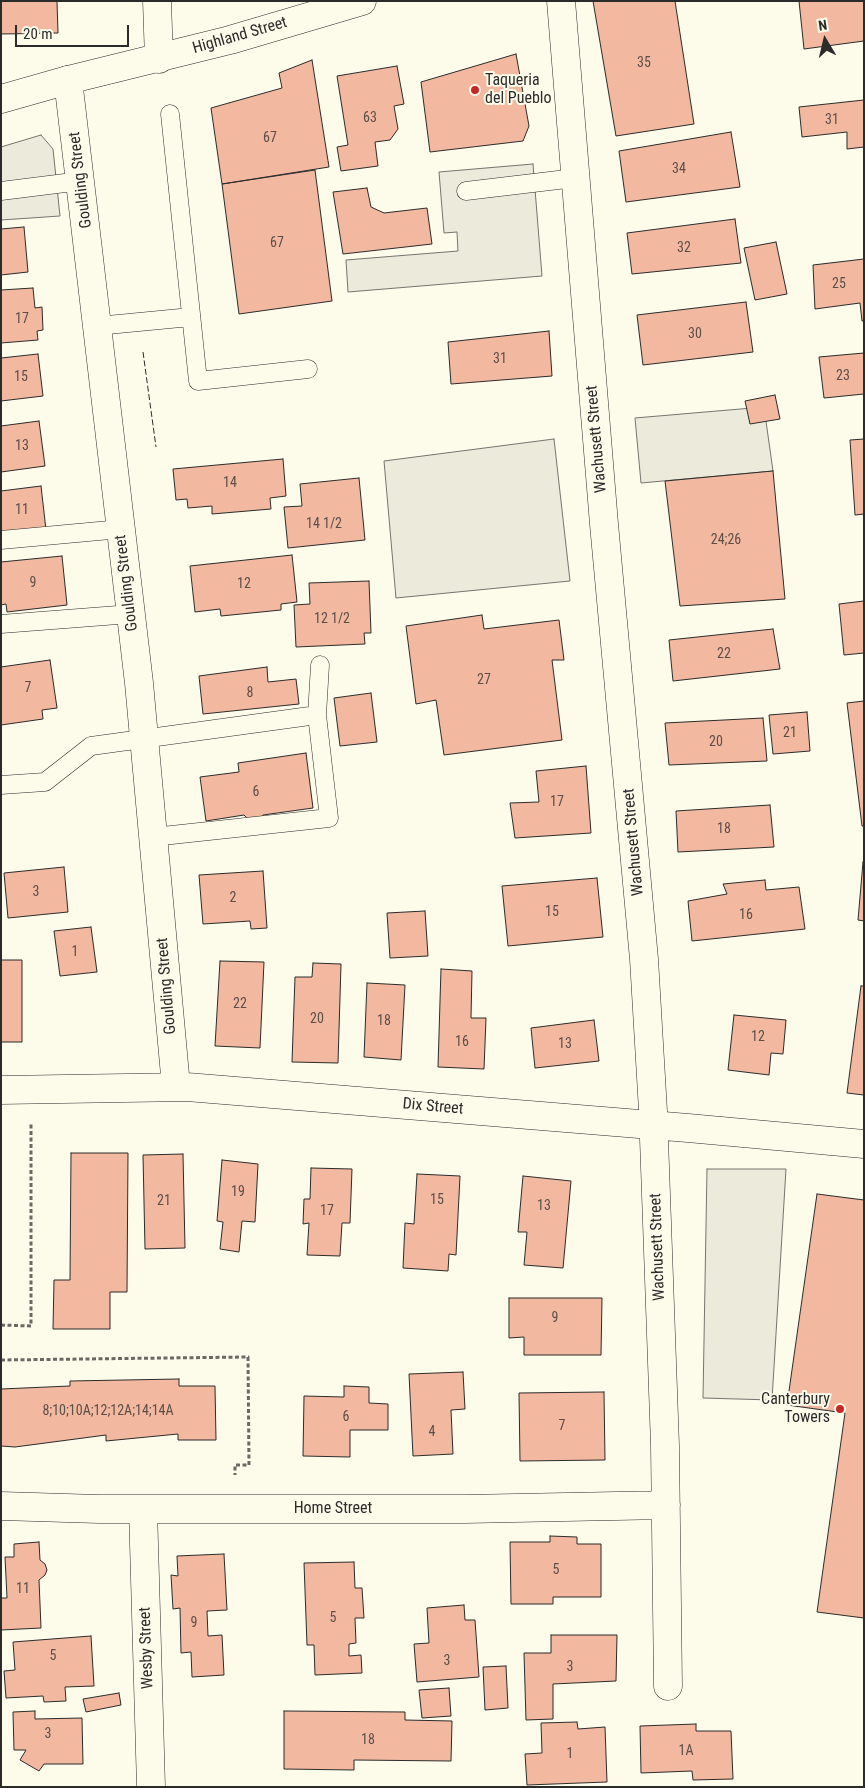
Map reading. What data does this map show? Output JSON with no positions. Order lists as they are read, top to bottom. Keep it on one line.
{"streets":{"main road":["Highland Street","Goulding Street","Wachusett Street","Dix Street","Home Street","Wesby Street"]},"crossings":[["Highland Street","Goulding Street"],["Goulding Street","Dix Street"],["Wachusett Street","Dix Street"],["Wachusett Street","Home Street"],["Home Street","Wesby Street"]],"places":["Taqueria del Pueblo","Canterbury Towers"],"house_numbers":["35","63","31","67","34","67","32","25","17","30","31","23","15","13","14","11","14 1/2","24;26","9","12","12 1/2","22","27","7","8","21","20","6","17","18","3","2","15","16","1","22","20","18","12","16","13","19","15","21","13","17","9","8;10;10A;12;12A;14;14A","6","7","4","5","11","5","9","5","3","3","3","18","1A","1"],"scale_bar":"20 m","north":"top"}
